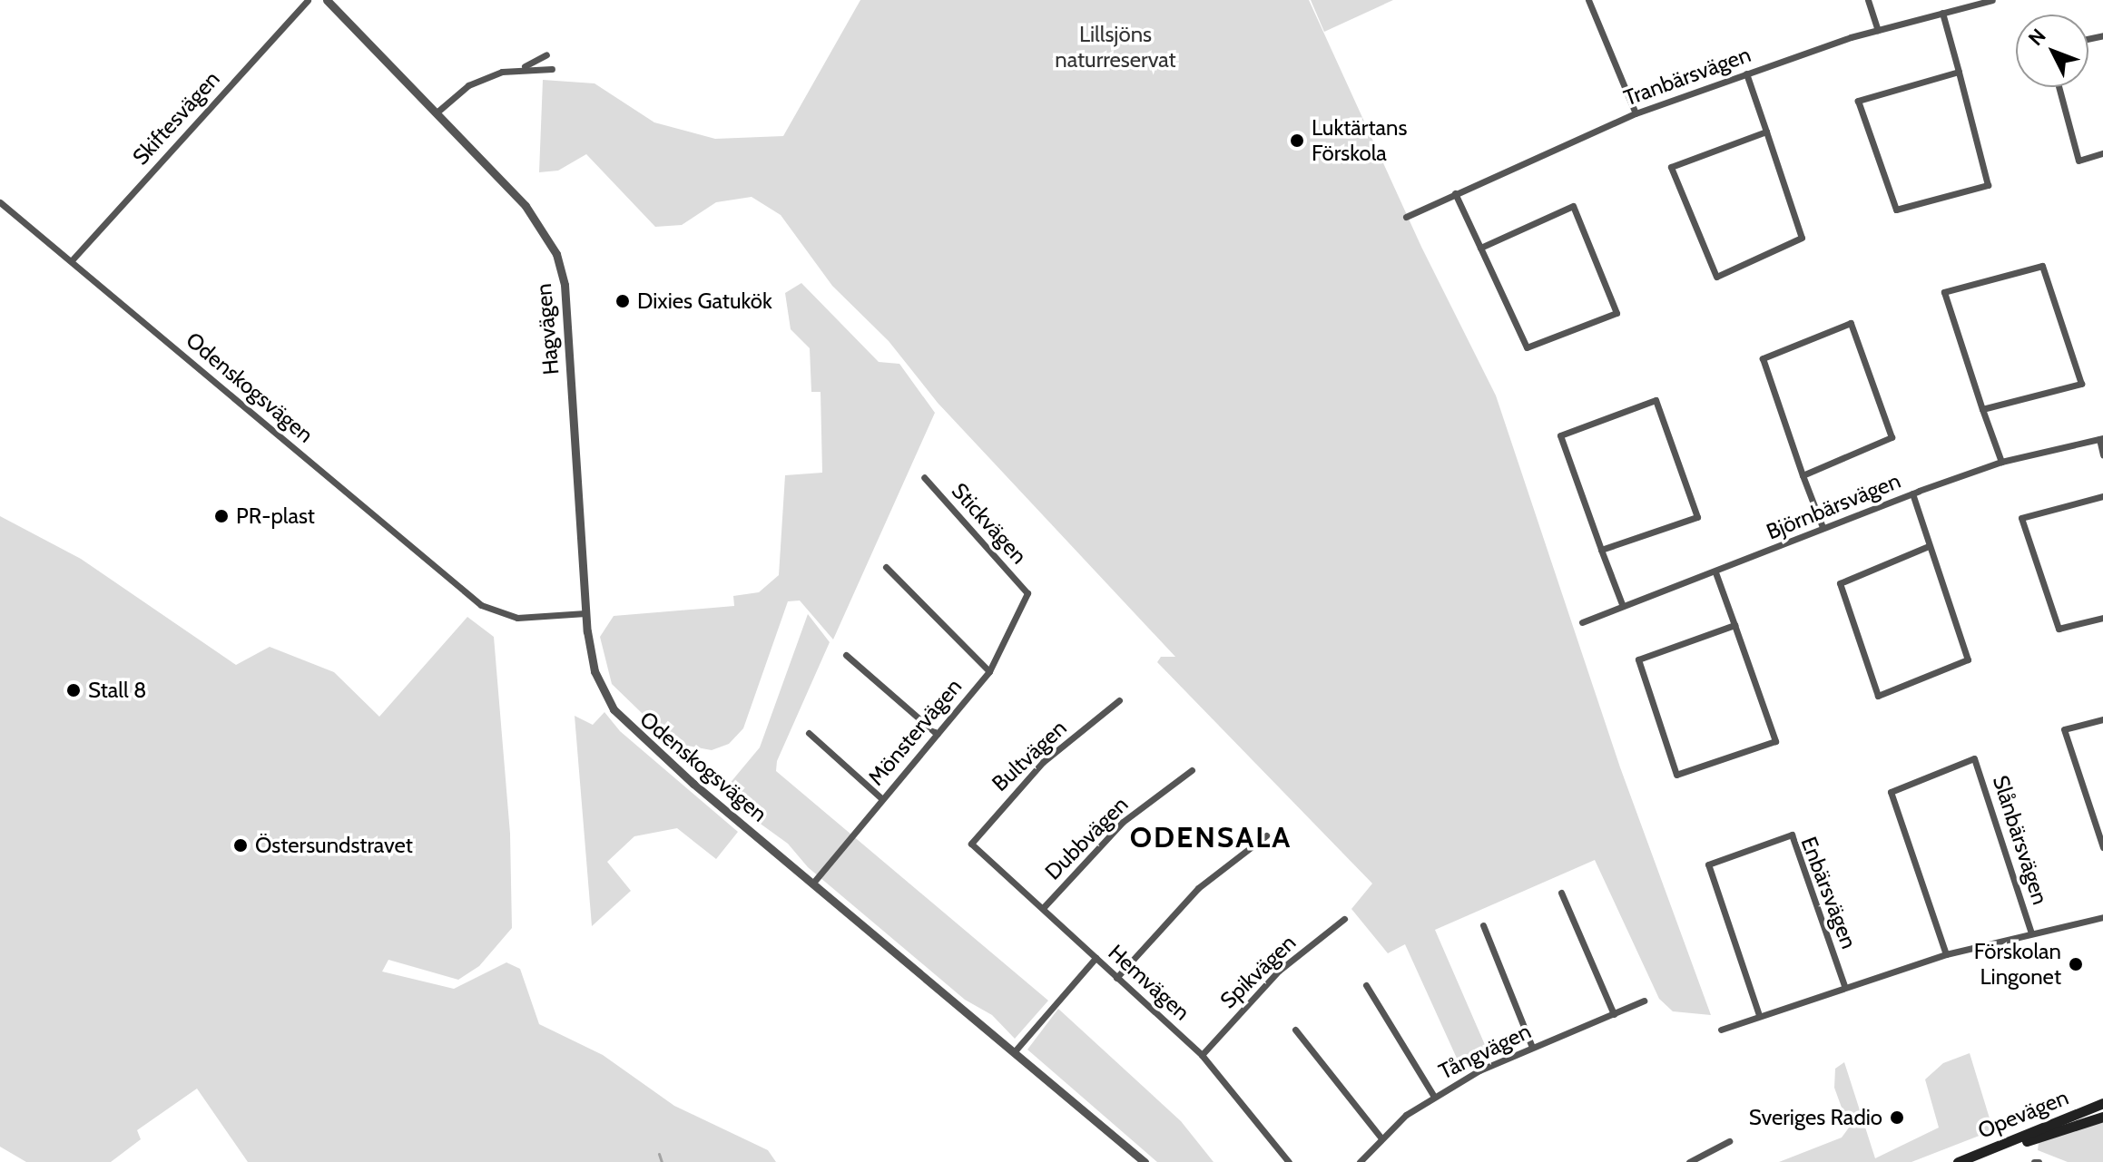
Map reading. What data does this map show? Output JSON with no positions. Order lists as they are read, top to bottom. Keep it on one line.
{"streets":{"main road":["Opevägen"],"street":["Tranbärsvägen","Skiftesvägen","Hagvägen","Odenskogsvägen","Björnbärsvägen","Stickvägen","Mönstervägen","Bultvägen","Dubbvägen","Slånbärsvägen","Enbärsvägen","Spikvägen","Hemvägen","Tångvägen"]},"crossings":[["Skiftesvägen","Odenskogsvägen"],["Hagvägen","Odenskogsvägen"],["Odenskogsvägen","Mönstervägen"],["Stickvägen","Mönstervägen"],["Bultvägen","Hemvägen"],["Dubbvägen","Hemvägen"],["Spikvägen","Hemvägen"]],"districts":["ODENSALA"],"parks":["Lillsjöns naturreservat"],"places":["Luktärtans Förskola","Dixies Gatukök","PR-plast","Stall 8","Östersundstravet","Förskolan Lingonet","Sveriges Radio"],"north":"top left"}
